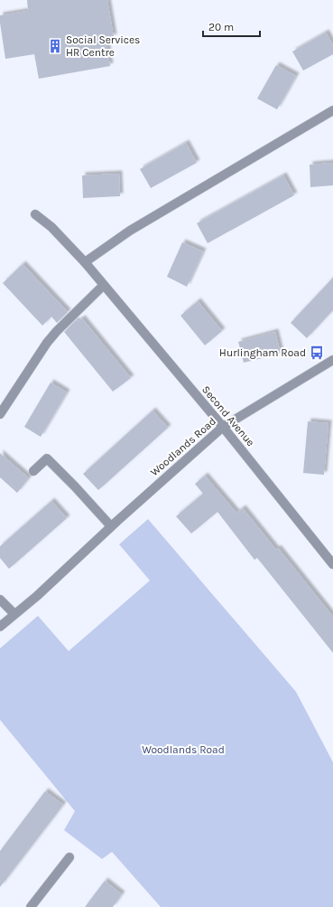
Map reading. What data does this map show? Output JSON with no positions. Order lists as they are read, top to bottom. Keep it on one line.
{"streets":{"street":["Second Avenue","Woodlands Road"]},"crossings":[["Second Avenue","Woodlands Road"]],"parks":["Woodlands Road"],"places":{"building":["Social Services HR Centre"],"bus stop":["Hurlingham Road"]},"scale_bar":"20 m"}
